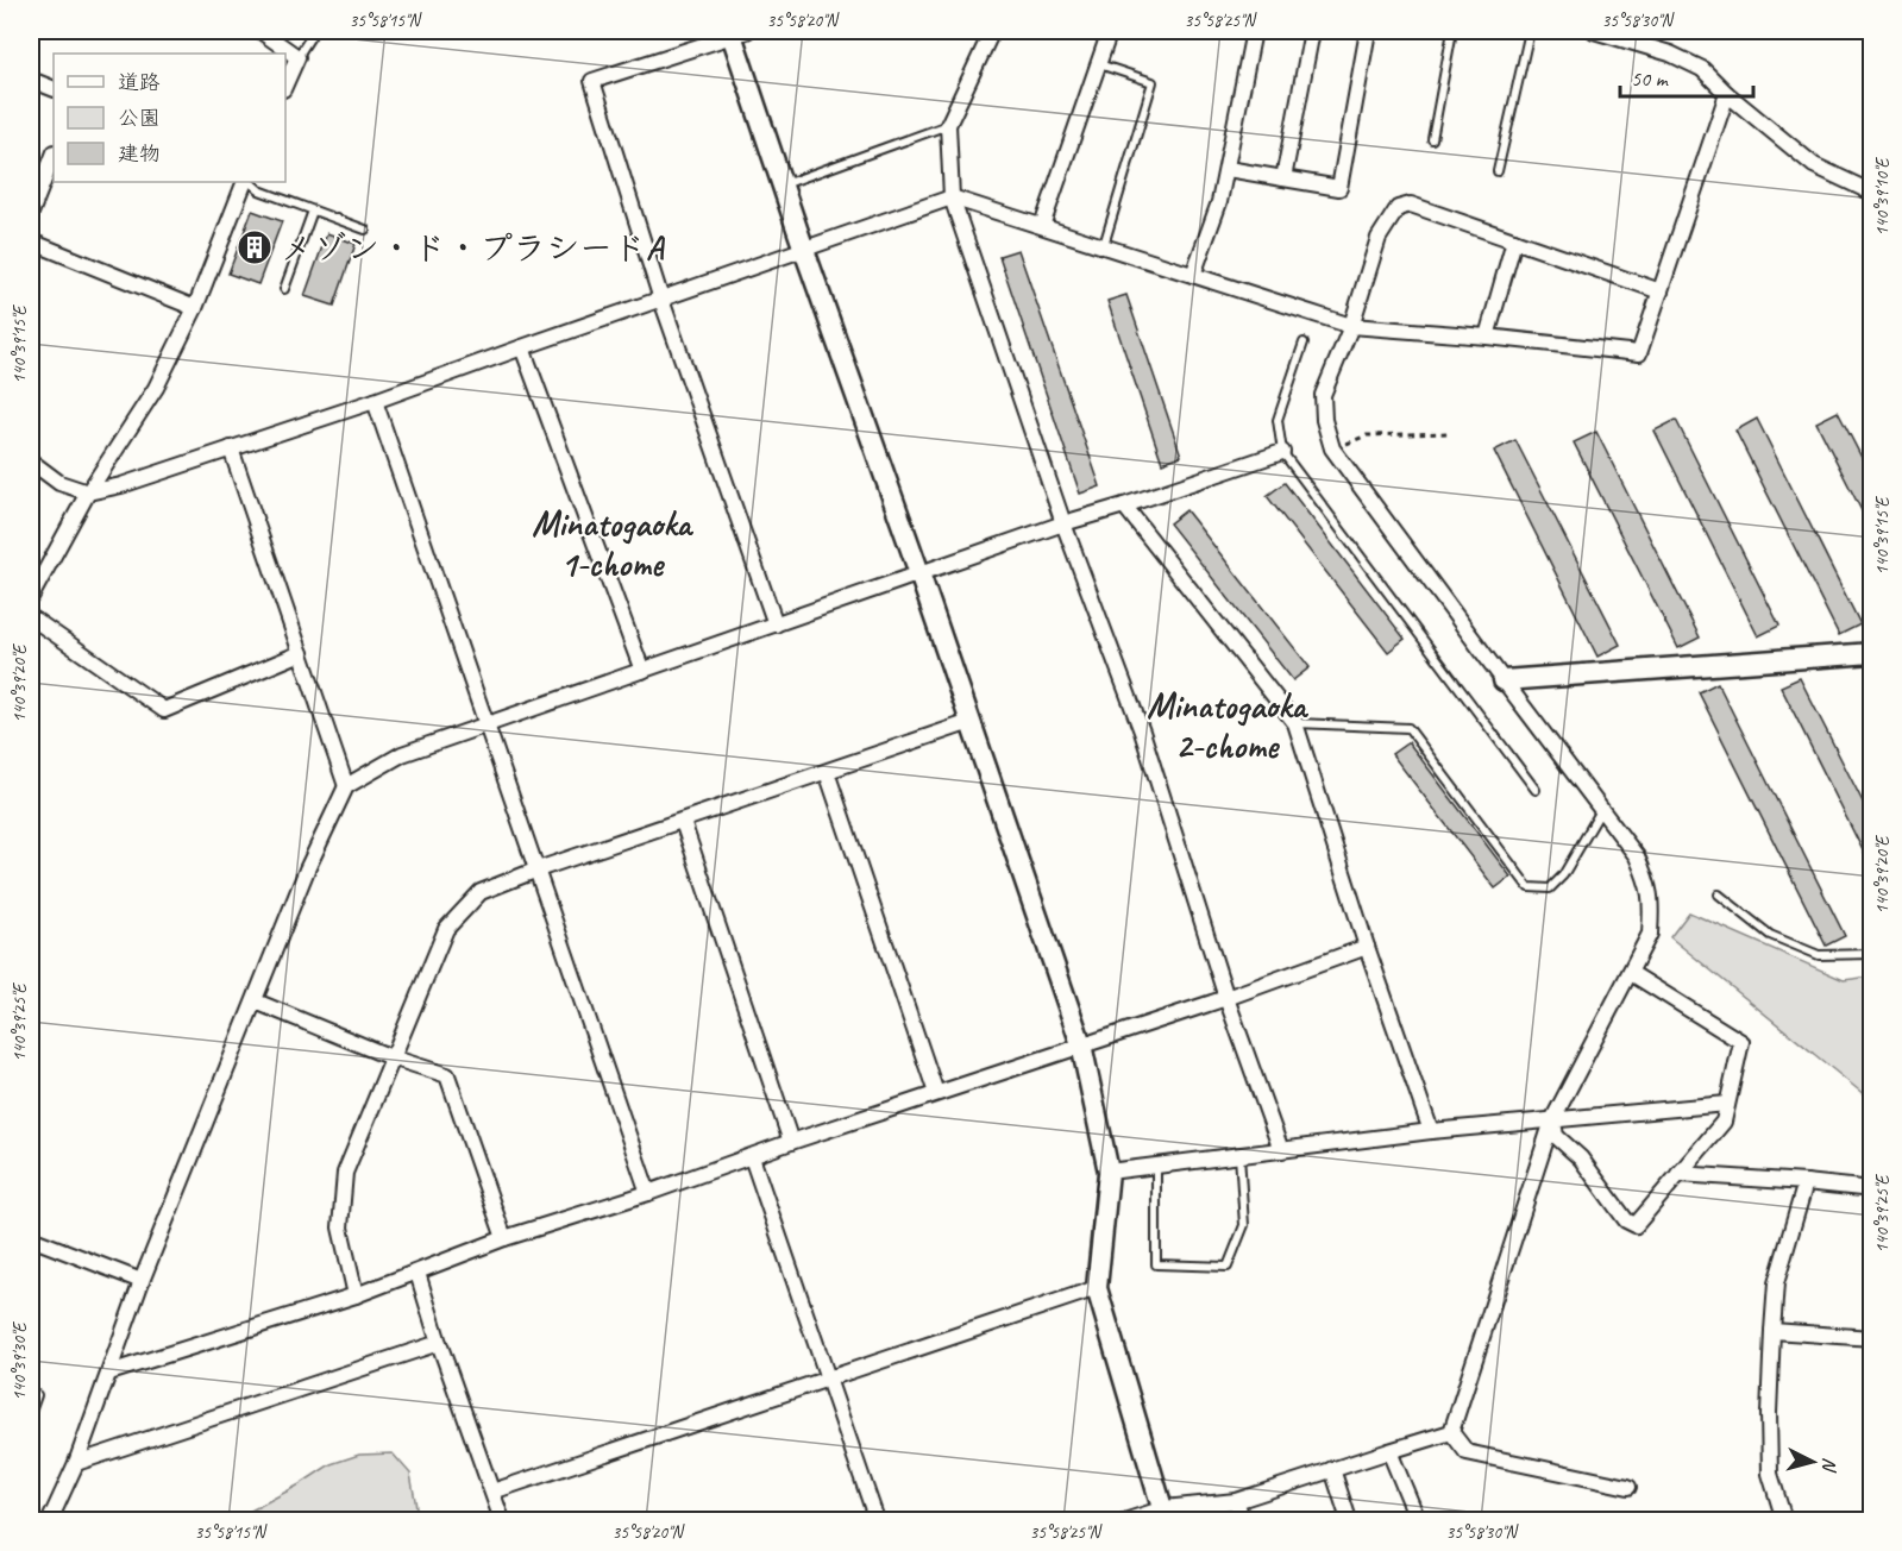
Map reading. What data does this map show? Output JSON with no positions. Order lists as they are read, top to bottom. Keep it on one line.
{"districts":["Minatogaoka 1-chome","Minatogaoka 2-chome"],"places":{"building":["メゾン・ド・プラシードA"]},"legend":["道路","公園","建物"],"scale_bar":"50 m","north":"right","coordinates":["35°58'15\"N","35°58'20\"N","35°58'25\"N","35°58'30\"N","140°39'10\"E","140°39'15\"E","140°39'20\"E","140°39'25\"E","140°39'30\"E"]}
